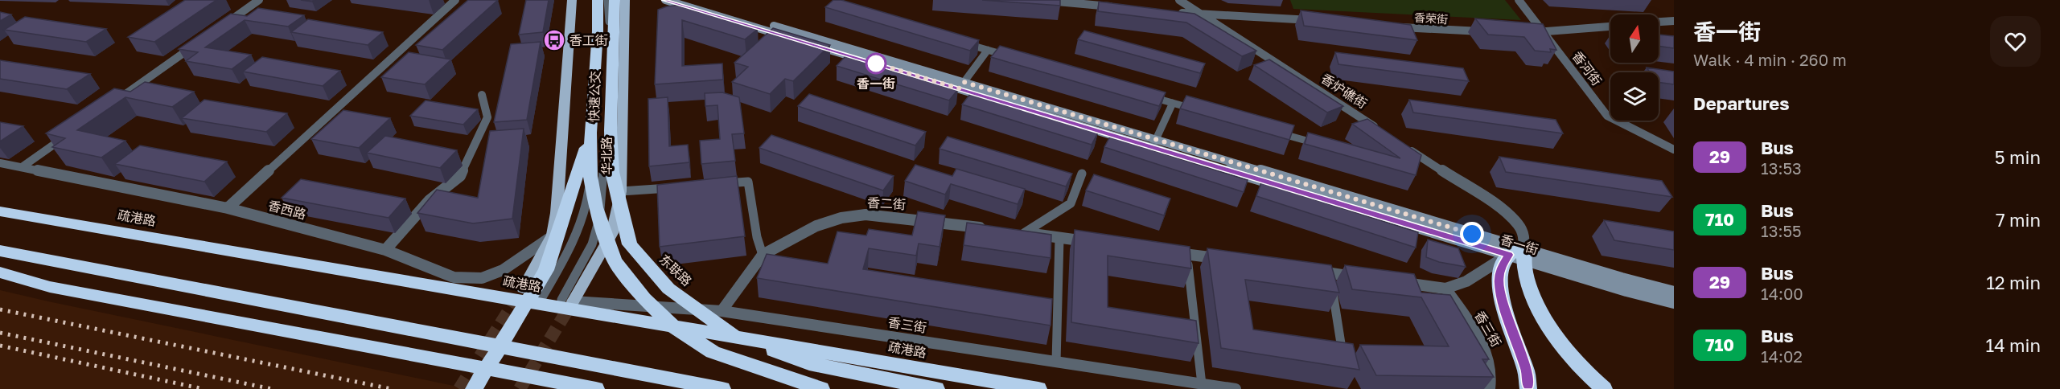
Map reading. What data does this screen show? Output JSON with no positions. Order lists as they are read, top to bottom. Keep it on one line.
{"streets":{"highway":["疏港路","东联路"],"main road":["华北路"],"street":["香荣街","香河街","香炉礁街","香二街","香西路","香一街","香三街"],"lane":["快速公交"]},"crossings":[["快速公交","华北路"],["快速公交","香三街"],["华北路","香三街"],["香二街","香三街"]],"places":{"bus stop":["香工街"],"other":["香一街"]},"lines":["bus line 29"],"north":"top","page":{"heading":[["香一街","Walk · 4 min · 260 m"],"Departures"],"list":[{"mark":"29","name":"Bus","note":"13:53","value":"5 min"},{"mark":"710","name":"Bus","note":"13:55","value":"7 min"},{"mark":"29","name":"Bus","note":"14:00","value":"12 min"},{"mark":"710","name":"Bus","note":"14:02","value":"14 min"}]}}
